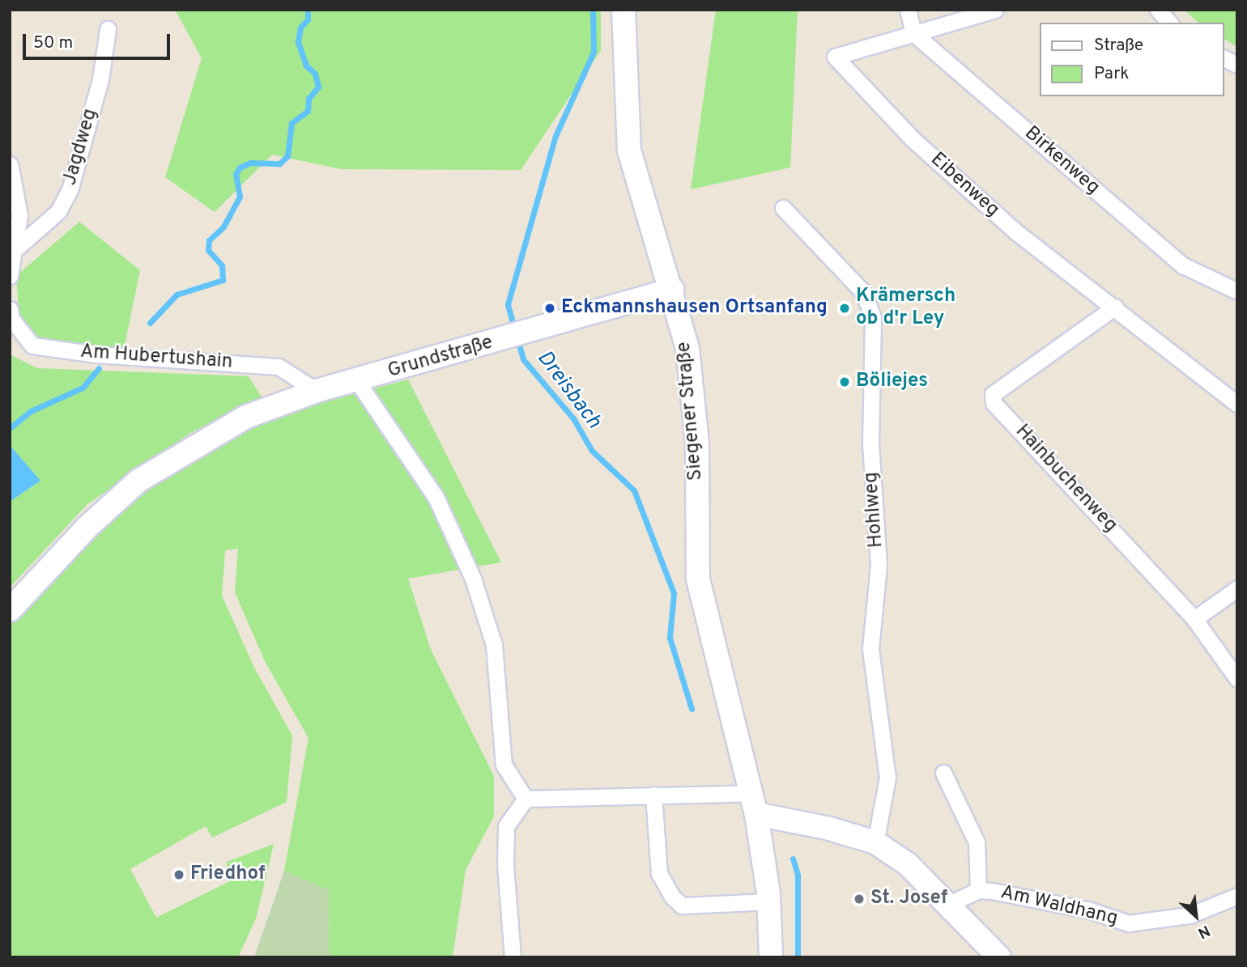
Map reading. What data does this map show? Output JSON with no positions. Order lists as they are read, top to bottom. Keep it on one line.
{"streets":{"main road":["Grundstraße","Siegener Straße"],"street":["Jagdweg","Birkenweg","Eibenweg","Am Hubertushain","Hainbuchenweg","Hohlweg","Am Waldhang"]},"crossings":[["Birkenweg","Eibenweg"],["Eibenweg","Hainbuchenweg"],["Am Hubertushain","Grundstraße"],["Grundstraße","Siegener Straße"]],"water":["Dreisbach"],"places":["Eckmannshausen Ortsanfang","Krämersch ob d'r Ley","Böliejes","Friedhof","St. Josef"],"legend":["Straße","Park"],"scale_bar":"50 m","north":"bottom right"}
